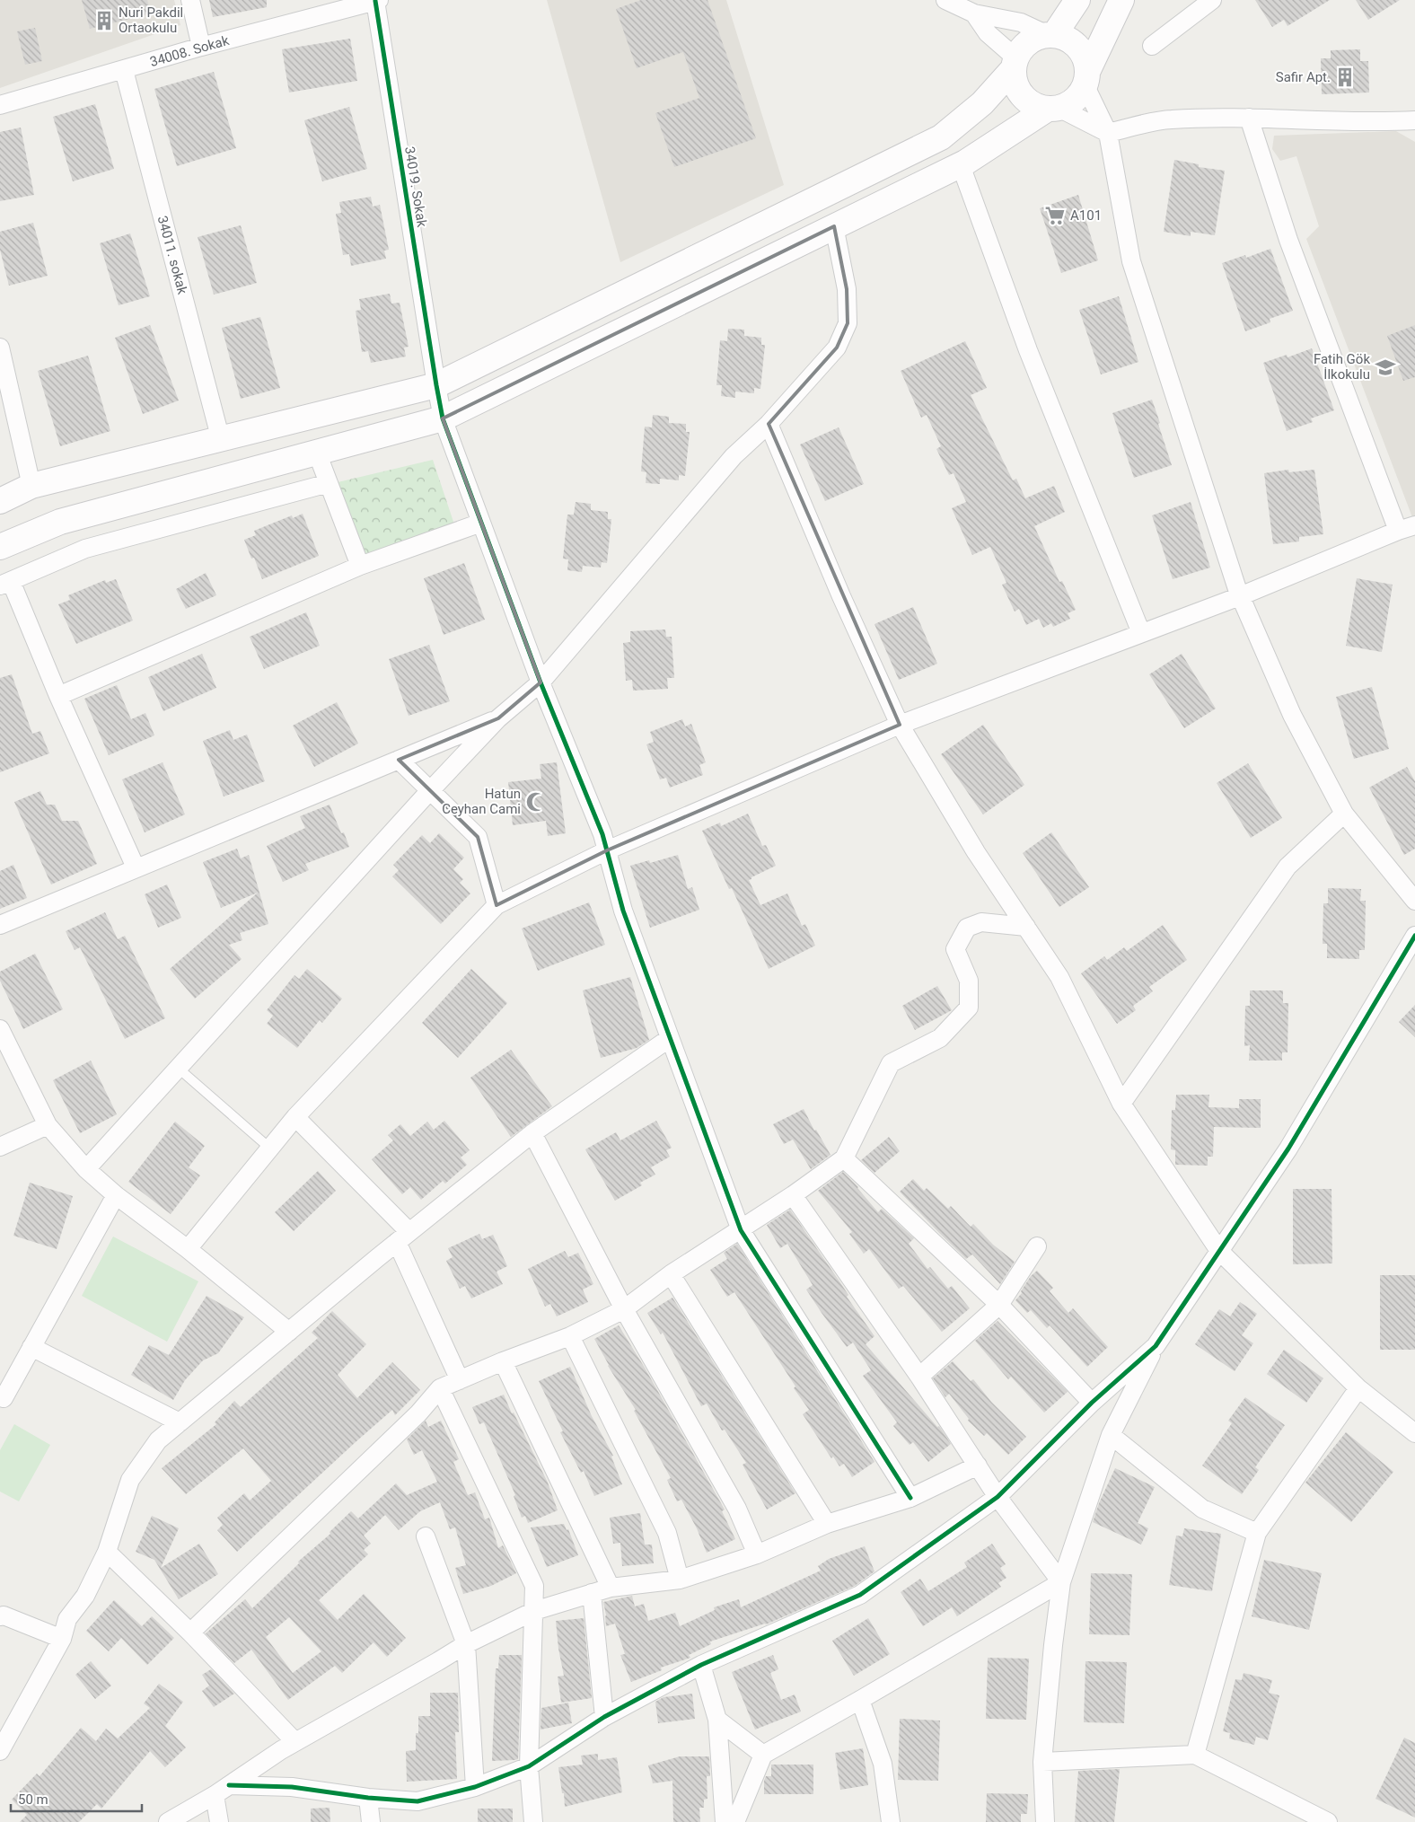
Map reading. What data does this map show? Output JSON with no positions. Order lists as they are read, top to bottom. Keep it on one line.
{"streets":{"street":["34008. Sokak","34019. Sokak","34011. sokak"]},"crossings":[["34008. Sokak","34019. Sokak"],["34008. Sokak","34011. sokak"]],"places":{"building":["Nuri Pakdil Ortaokulu","Safir Apt."],"supermarket":["A101"],"school or university":["Fatih Gök İlkokulu"],"mosque":["Hatun Ceyhan Cami"]},"scale_bar":"50 m"}
